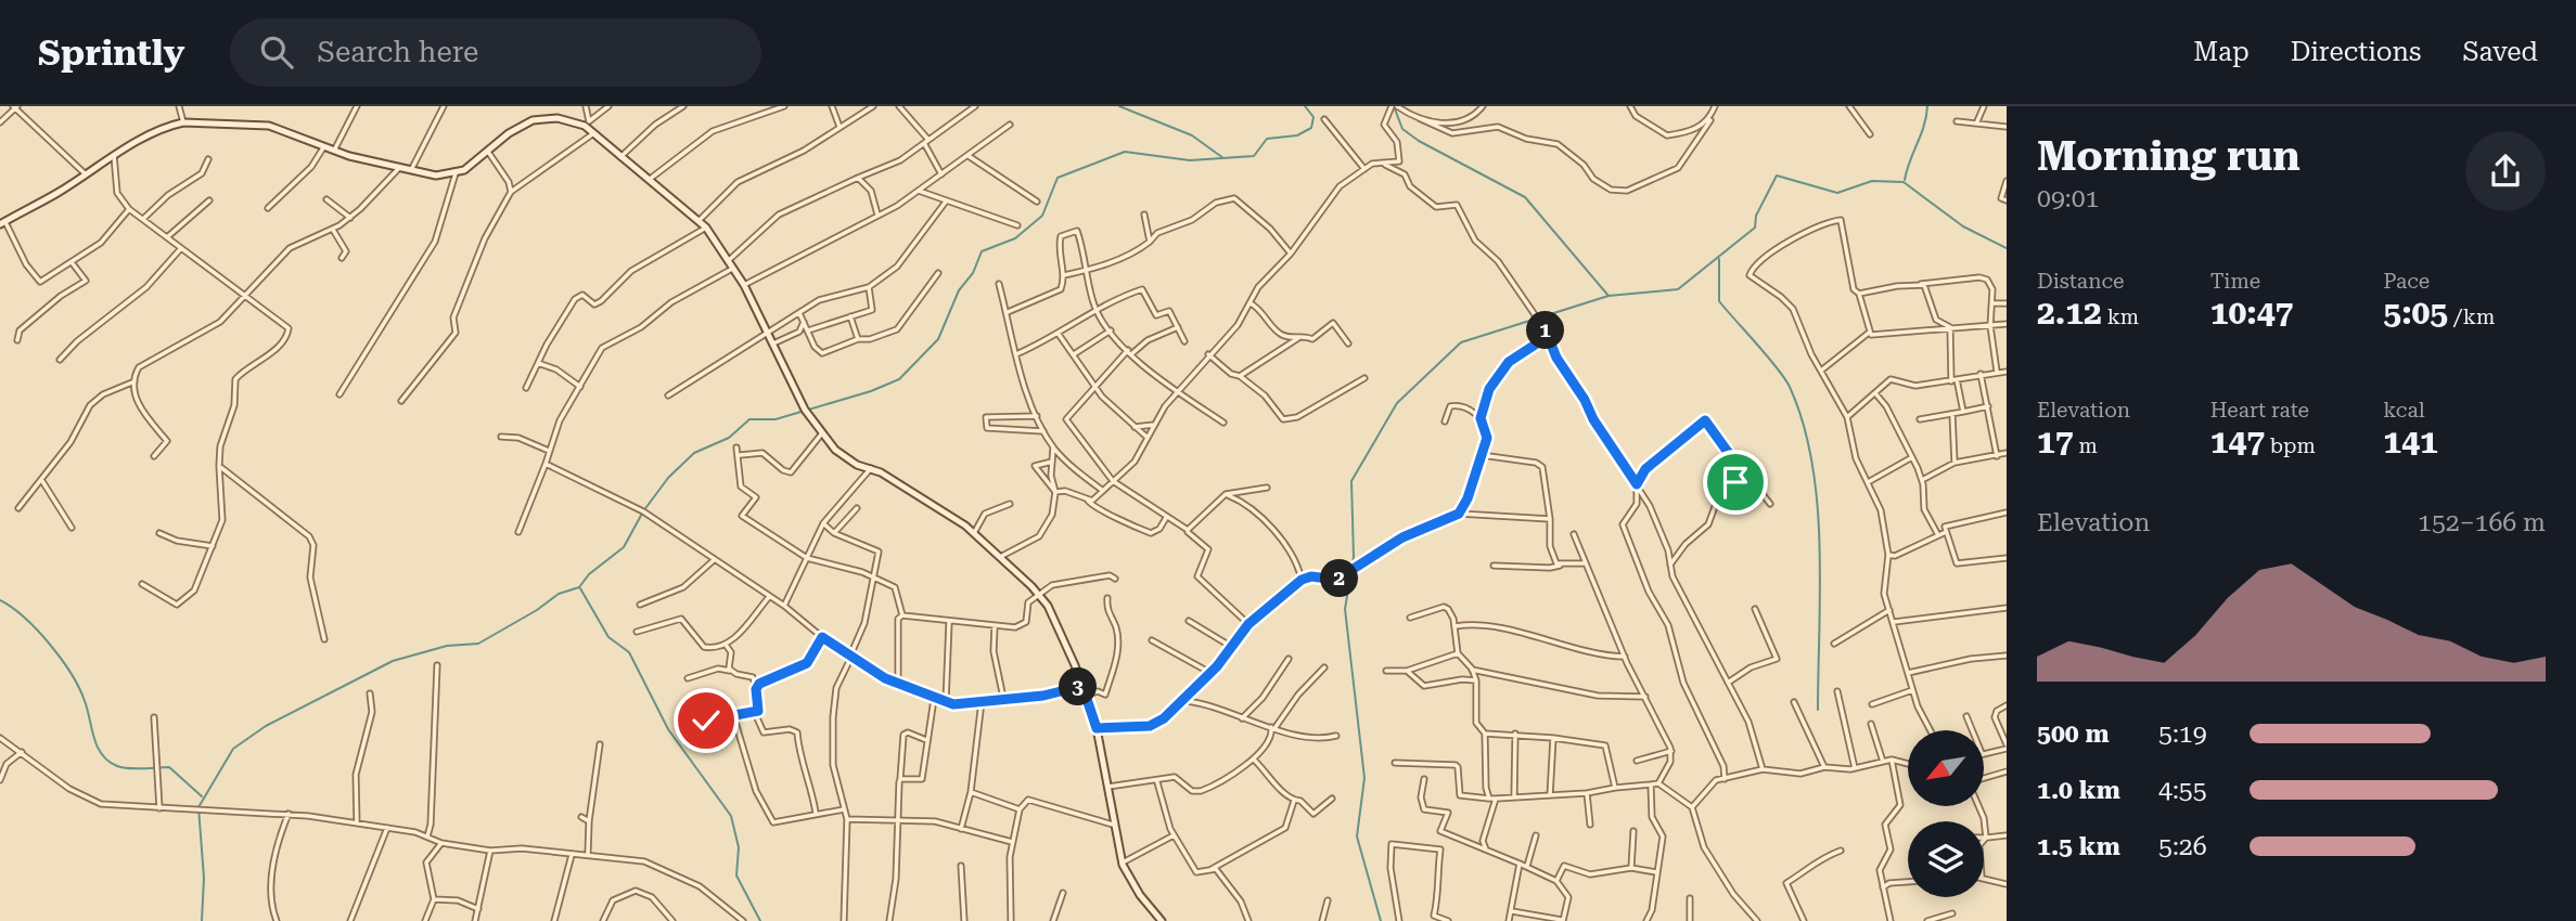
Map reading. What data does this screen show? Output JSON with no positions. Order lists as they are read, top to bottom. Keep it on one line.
{"north":"bottom left","page":{"header":"Sprintly","search":"Search here","nav":["Map","Directions","Saved"],"heading":["Morning run","09:01"],"stats":[["Distance","2.12 km"],["Time","10:47"],["Pace","5:05 /km"],["Elevation","17 m"],["Heart rate","147 bpm"],["kcal","141"]],"pins":["1","2","3"],"chart":["Elevation","152–166 m"],"list":[{"name":"500 m","note":"5:19"},{"name":"1.0 km","note":"4:55"},{"name":"1.5 km","note":"5:26"}]}}
